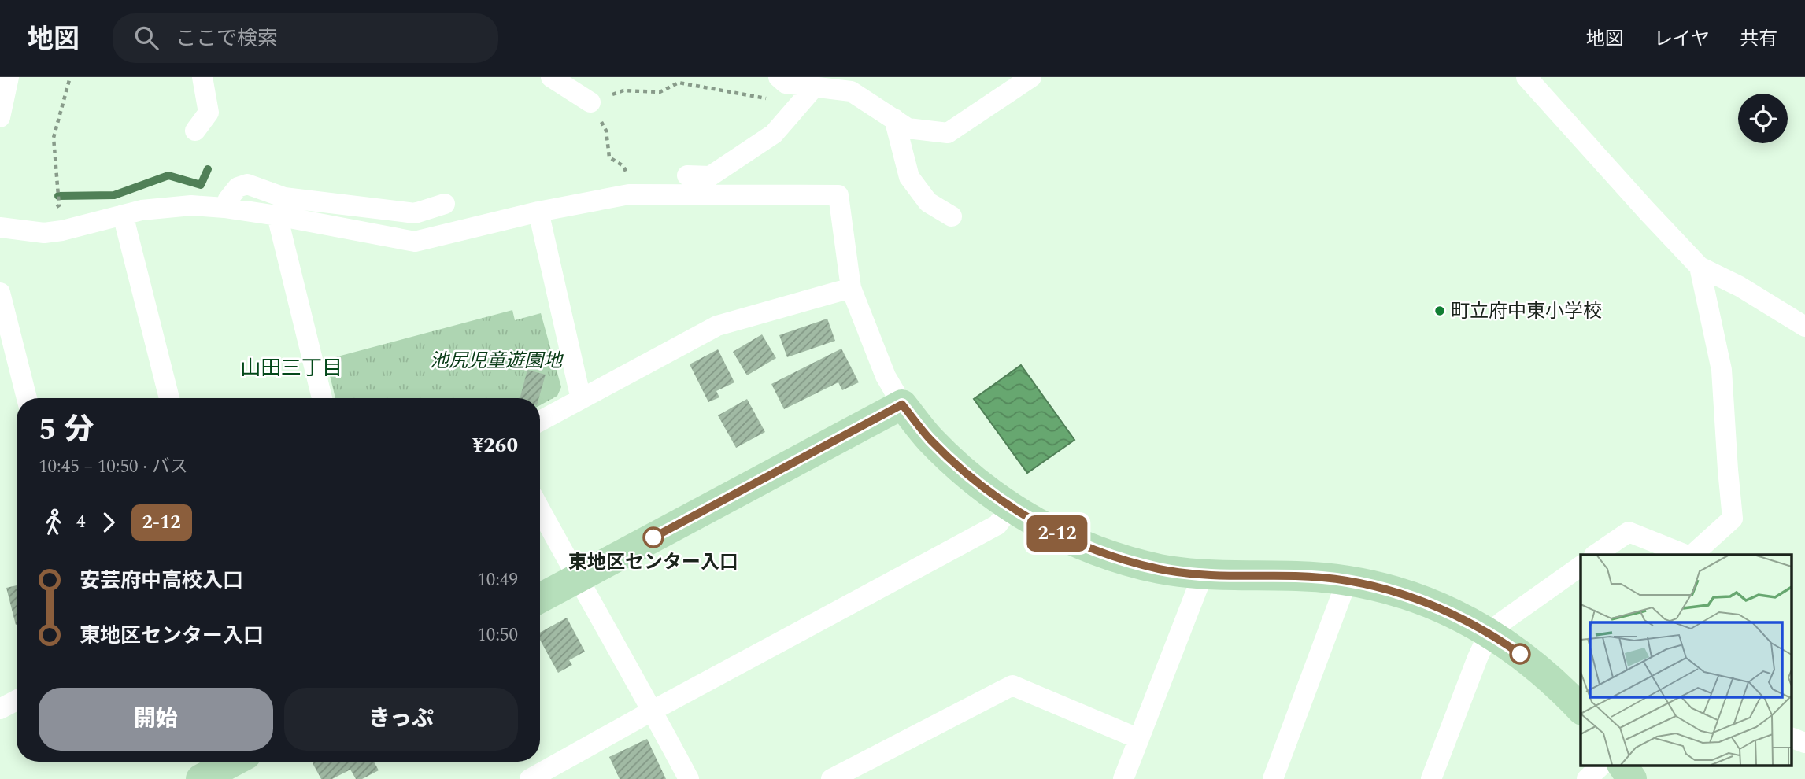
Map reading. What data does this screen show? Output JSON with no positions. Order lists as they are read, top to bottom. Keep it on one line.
{"districts":["山田三丁目"],"parks":["池尻児童遊園地"],"places":["町立府中東小学校","東地区センター入口"],"lines":["bus line 2-12"],"page":{"header":"地図","search":"ここで検索","nav":["地図","レイヤ","共有"],"on_map":"2-12","heading":["5 分","10:45 – 10:50 · バス","¥260"],"legs":["4","2-12"],"list":[{"name":"安芸府中高校入口","value":"10:49"},{"name":"東地区センター入口","value":"10:50"}],"buttons":["開始","きっぷ"]}}
